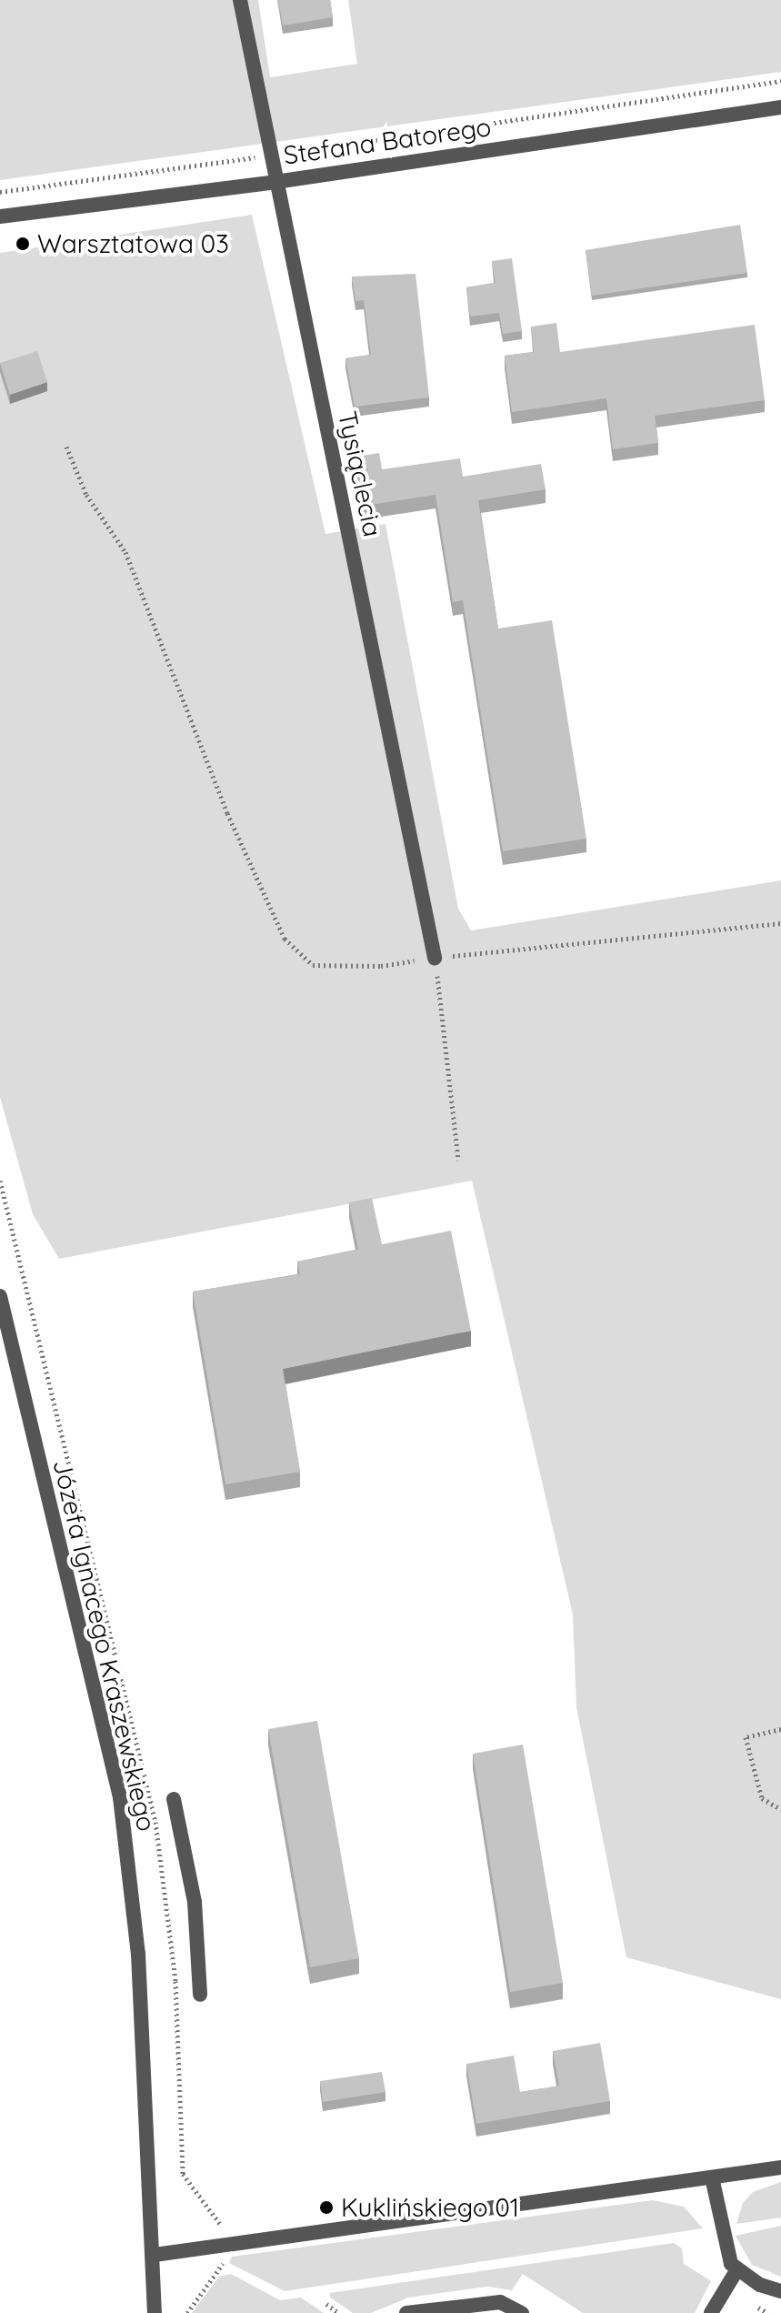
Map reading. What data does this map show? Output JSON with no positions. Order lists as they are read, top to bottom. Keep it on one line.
{"streets":{"street":["Stefana Batorego","Tysiąclecia","Józefa Ignacego Kraszewskiego"]},"crossings":[["Stefana Batorego","Tysiąclecia"]],"places":["Warsztatowa 03","Kuklińskiego 01"]}
